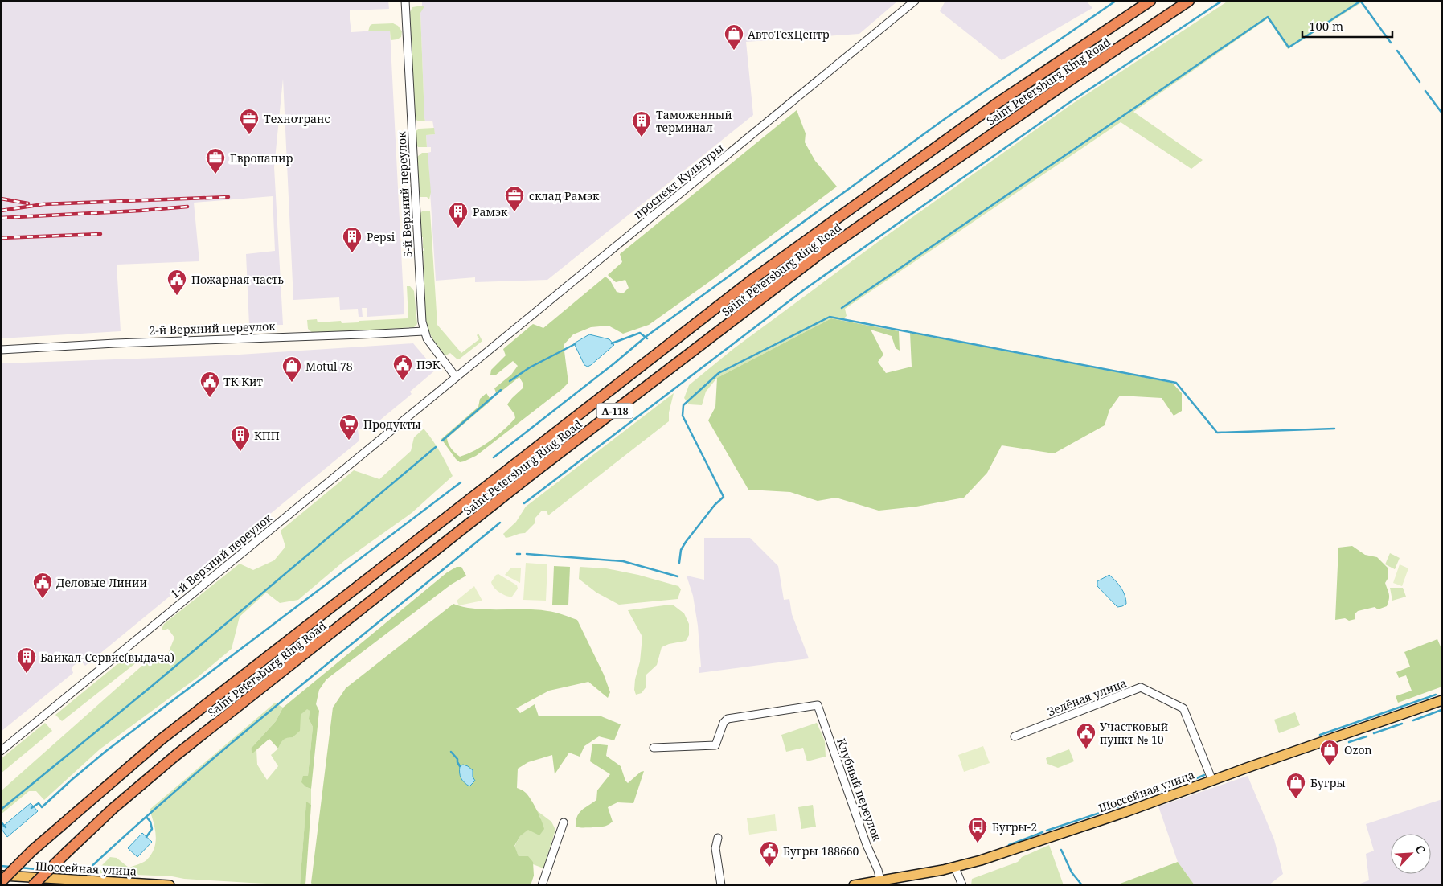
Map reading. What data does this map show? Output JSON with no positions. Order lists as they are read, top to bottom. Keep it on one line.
{"streets":{"highway":["Saint Petersburg Ring Road","А-118"],"main road":["Шоссейная улица"],"street":["проспект Культуры","5-й Верхний переулок","2-й Верхний переулок","1-й Верхний переулок","Зелёная улица","Клубный переулок"]},"crossings":[["проспект Культуры","5-й Верхний переулок"],["проспект Культуры","1-й Верхний переулок"],["5-й Верхний переулок","2-й Верхний переулок"],["5-й Верхний переулок","1-й Верхний переулок"],["Зелёная улица","Шоссейная улица"],["Клубный переулок","Шоссейная улица"]],"places":{"shop":["АвтоТехЦентр","Motul 78","Ozon","Бугры"],"office":["Технотранс","Европапир","склад Рамэк"],"building":["Таможенный терминал","Рамэк","Pepsi","КПП","Байкал-Сервис(выдача)"],"public building":["Пожарная часть","ПЭК","ТК Кит","Деловые Линии","Участковый пункт № 10","Бугры 188660"],"supermarket":["Продукты"],"bus stop":["Бугры-2"]},"scale_bar":"100 m","north":"top right"}
